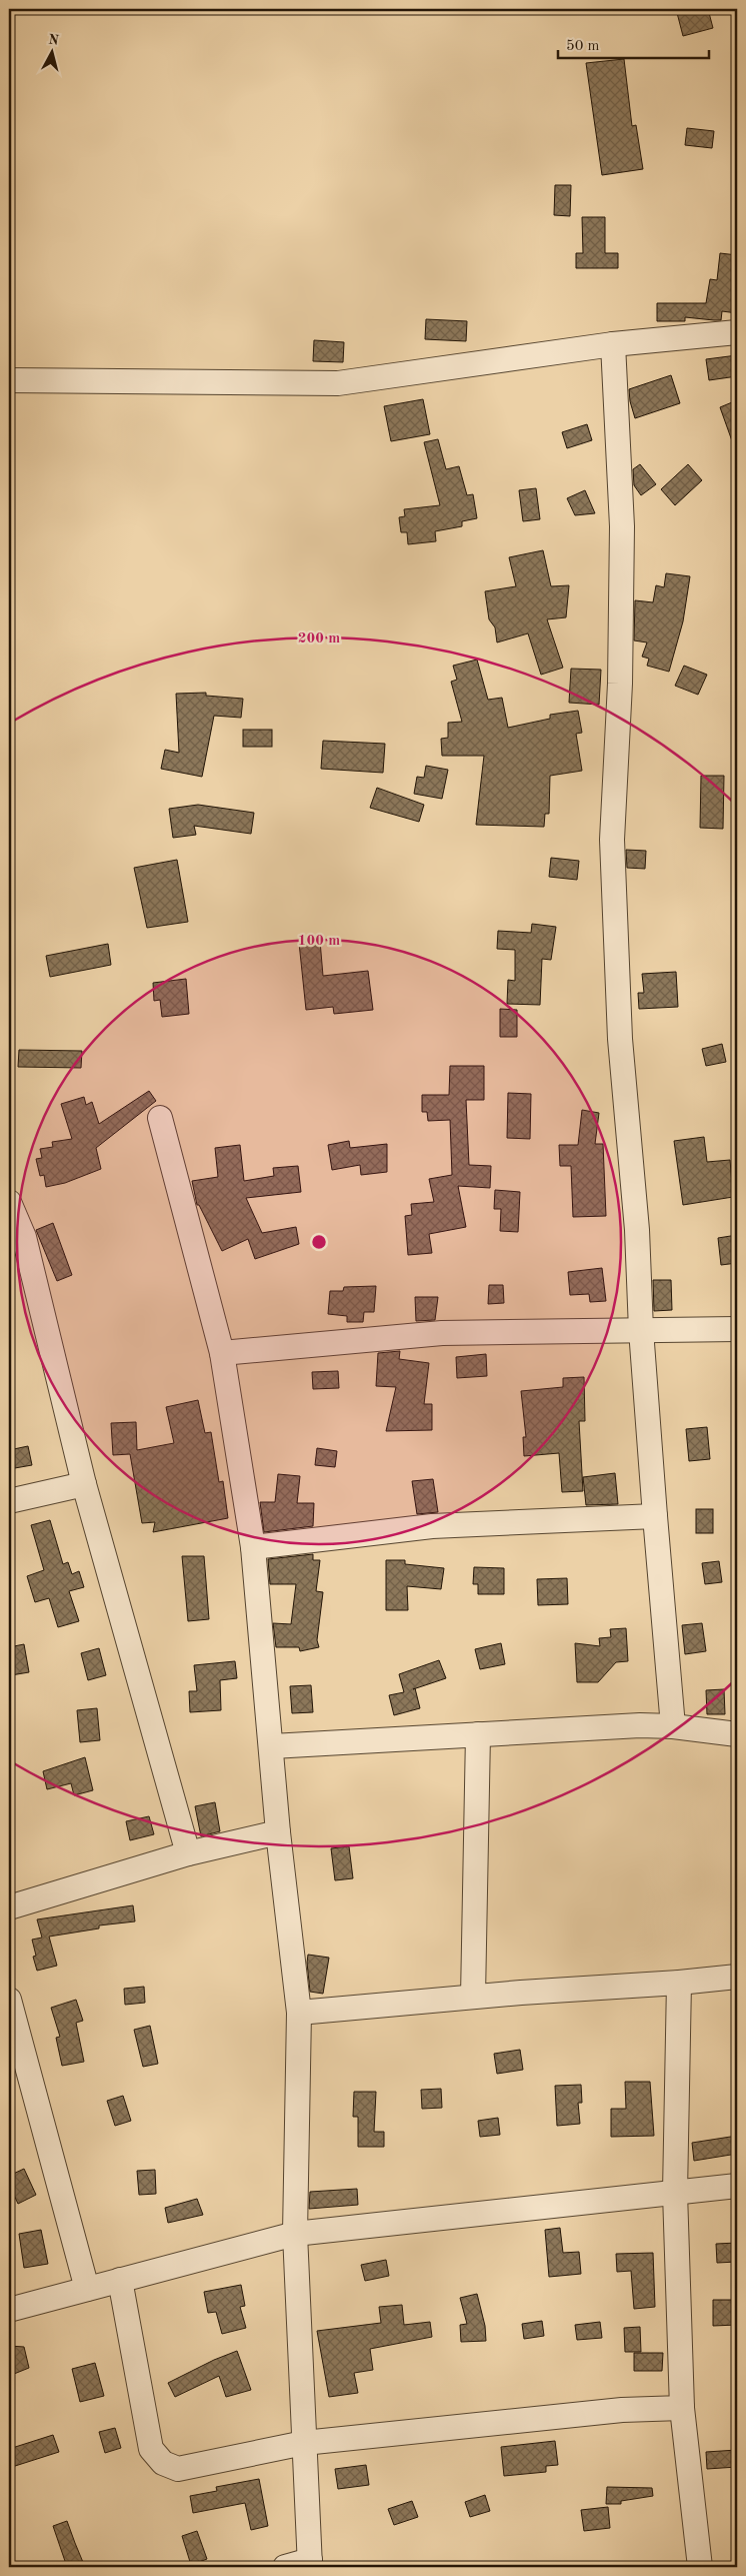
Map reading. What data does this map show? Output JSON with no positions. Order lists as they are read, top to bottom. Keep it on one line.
{"scale_bar":"50 m","north":"top","rings":["200 m","100 m"]}
